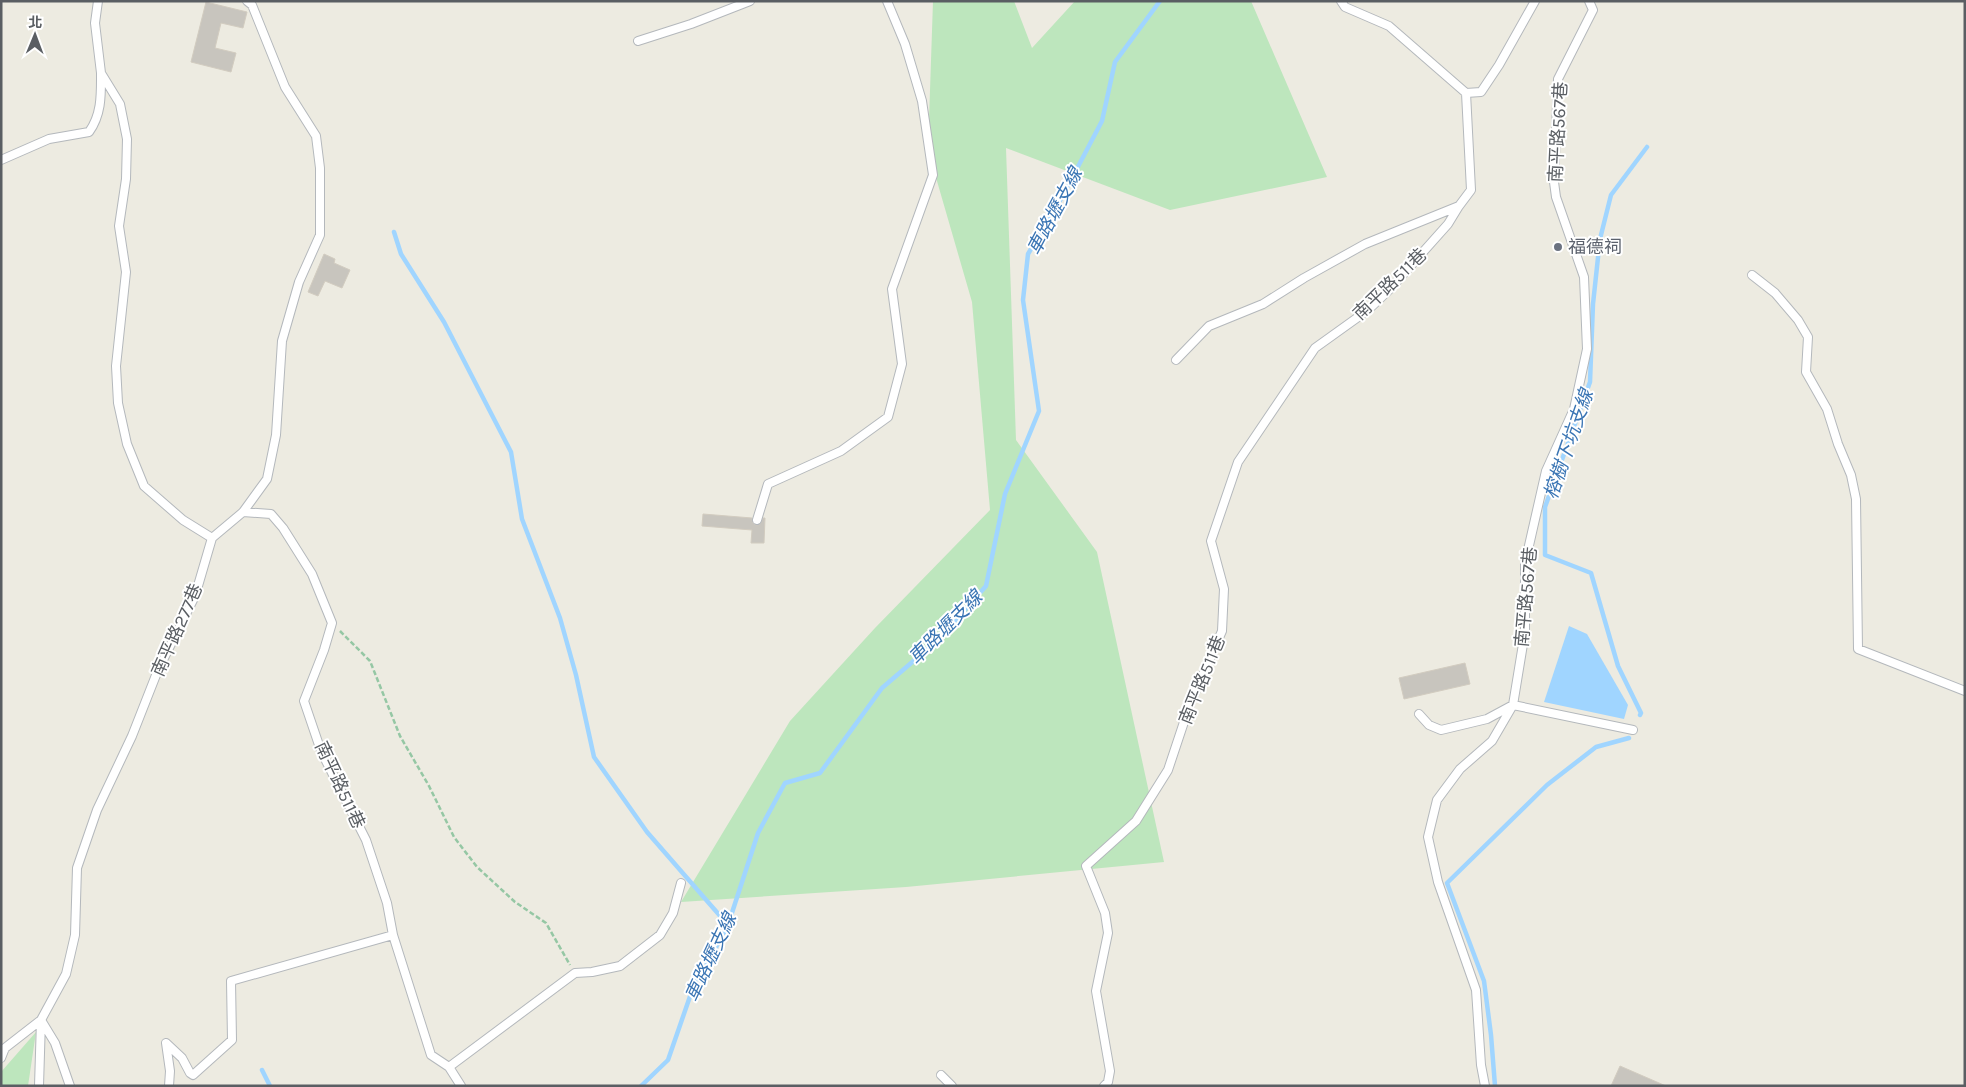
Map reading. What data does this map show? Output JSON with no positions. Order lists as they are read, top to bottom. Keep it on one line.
{"streets":{"lane":["南平路567巷","南平路511巷","南平路277巷"]},"water":["車路壢支線","榕樹下坑支線"],"places":["福德祠"],"north":"top"}
